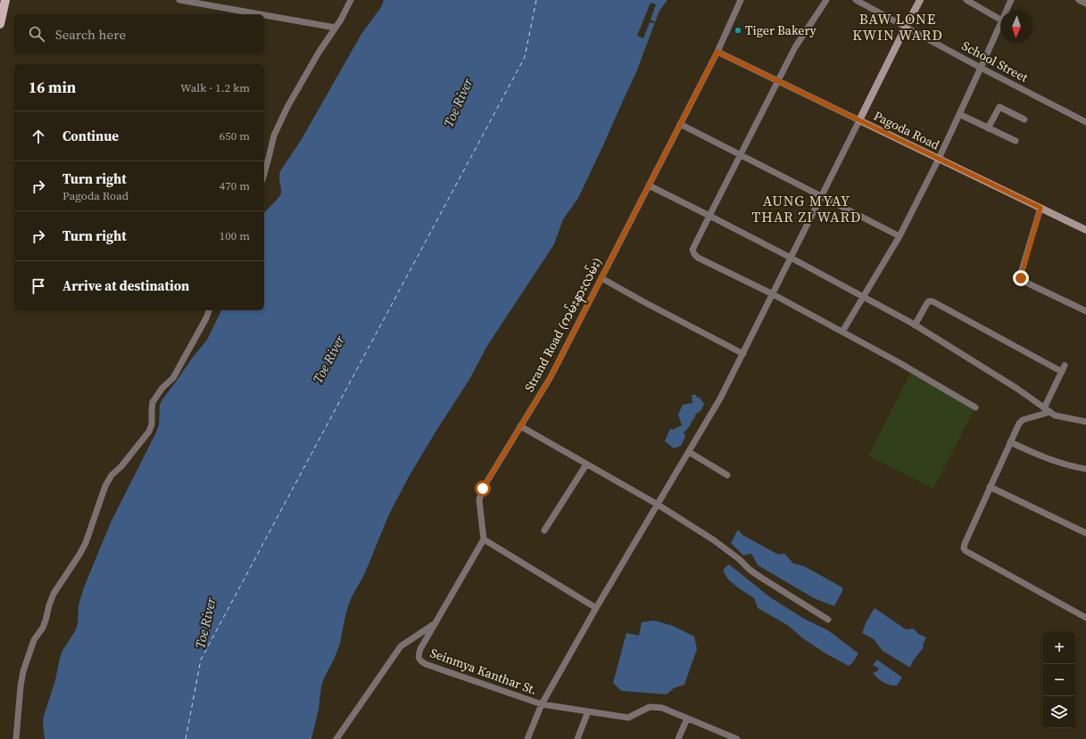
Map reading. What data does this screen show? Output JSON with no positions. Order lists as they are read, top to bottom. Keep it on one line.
{"streets":{"main road":["Pagoda Road"],"street":["School Street","Strand Road (ကမ်းနားလမ်း)","Seinmya Kanthar St."]},"crossings":[["Pagoda Road","Strand Road (ကမ်းနားလမ်း)"]],"districts":["BAW LONE KWIN WARD","AUNG MYAY THAR ZI WARD"],"water":["Toe River"],"places":["Tiger Bakery"],"north":"bottom","page":{"search":"Search here","heading":["16 min","Walk · 1.2 km"],"list":[["Continue","650 m"],["Turn right","Pagoda Road","470 m"],["Turn right","100 m"],"Arrive at destination"],"map_buttons":["+","−"]}}
